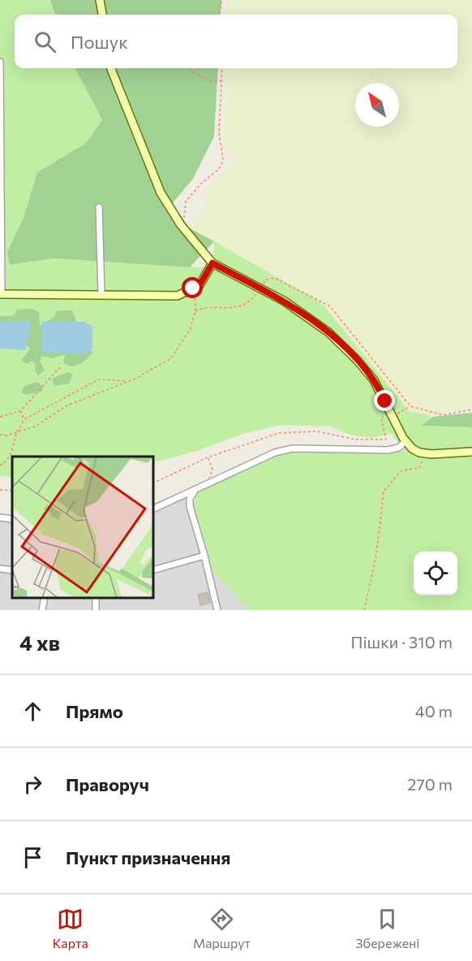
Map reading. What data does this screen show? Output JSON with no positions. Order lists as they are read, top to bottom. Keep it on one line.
{"north":"top left","page":{"search":"Пошук","heading":["4 хв","Пішки · 310 m"],"list":[["Прямо","40 m"],["Праворуч","270 m"],"Пункт призначення"],"nav":["Карта","Маршрут","Збережені"]}}
